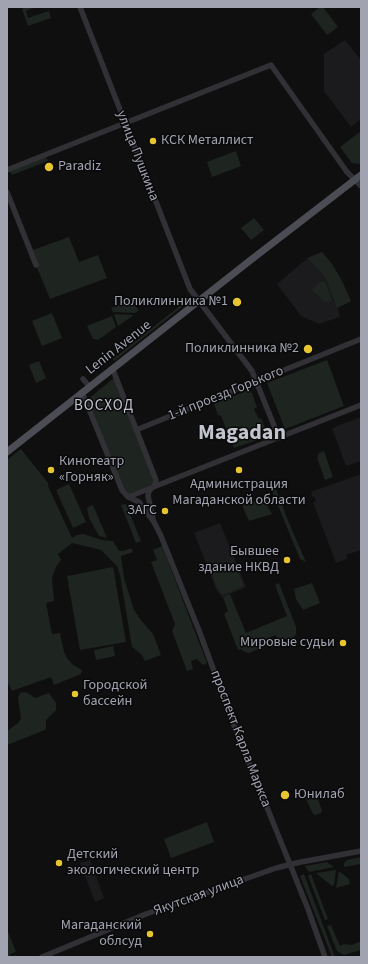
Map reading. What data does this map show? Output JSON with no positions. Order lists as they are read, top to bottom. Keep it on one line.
{"streets":{"main road":["Lenin Avenue"],"street":["улица Пушкина","1-й проезд Горького","проспект Карла Маркса","Якутская улица"]},"crossings":[["улица Пушкина","Lenin Avenue"],["улица Пушкина","1-й проезд Горького"],["Lenin Avenue","проспект Карла Маркса"],["1-й проезд Горького","проспект Карла Маркса"],["проспект Карла Маркса","Якутская улица"]],"districts":["ВОСХОД","Magadan"],"places":["КСК Металлист","Paradiz","Поликлинника №1","Поликлинника №2","Кинотеатр «Горняк»","Администрация Магаданской области","ЗАГС","Бывшее здание НКВД","Мировые судьи","Городской бассейн","Юнилаб","Детский экологический центр","Магаданский облсуд"]}
